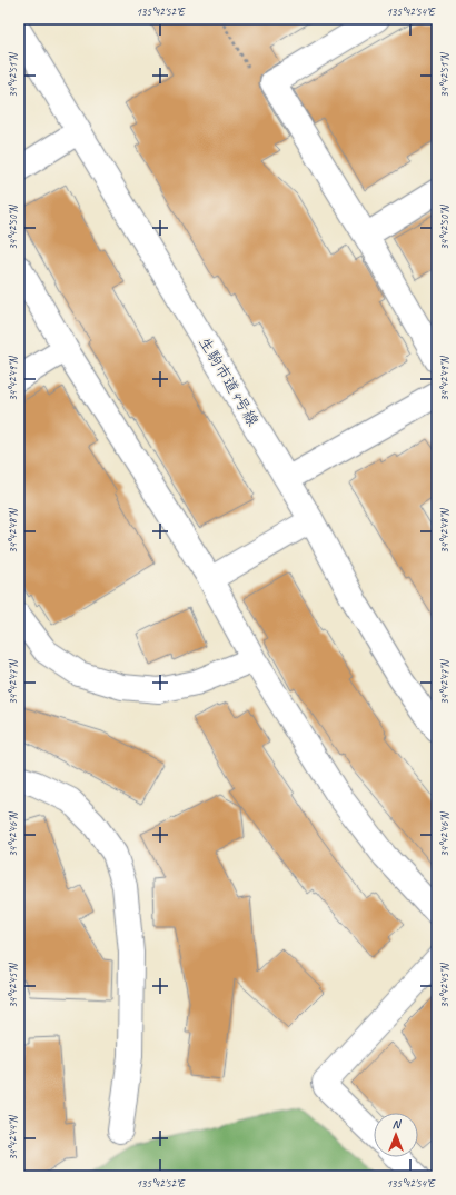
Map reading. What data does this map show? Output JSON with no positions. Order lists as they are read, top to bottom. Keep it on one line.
{"streets":{"street":["生駒市道4号線"]},"north":"top","coordinates":["135°42'52\"E","135°42'54\"E","34°42'51\"N","34°42'50\"N","34°42'49\"N","34°42'48\"N","34°42'47\"N","34°42'46\"N","34°42'45\"N","34°42'44\"N"]}
